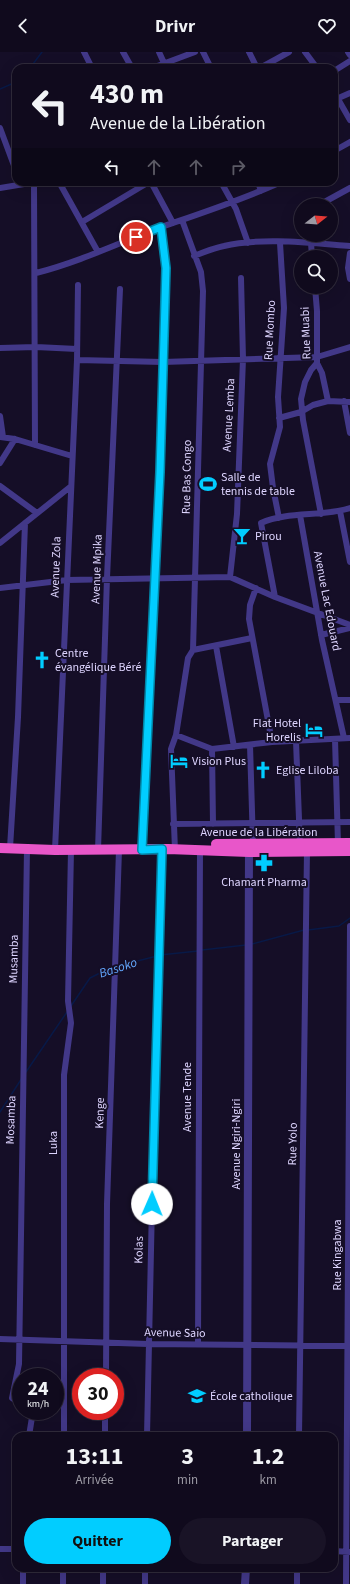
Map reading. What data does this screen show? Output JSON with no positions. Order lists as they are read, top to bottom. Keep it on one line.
{"streets":{"highway":["Avenue de la Libération"],"street":["Rue Mombo","Rue Muabi","Avenue Lemba","Rue Bas Congo","Avenue Zola","Avenue Mpika","Avenue Lac Edouard","Musamba","Avenue Tende","Kenge","Mosamba","Luka","Avenue Ngiri-Ngiri","Rue Yolo","Kolas","Rue Kingabwa","Avenue Saio"]},"crossings":[["Rue Bas Congo","Kolas"],["Avenue Zola","Avenue de la Libération"],["Avenue Mpika","Avenue de la Libération"],["Avenue de la Libération","Musamba"],["Avenue de la Libération","Avenue Tende"],["Avenue de la Libération","Kenge"],["Avenue de la Libération","Luka"],["Avenue de la Libération","Avenue Ngiri-Ngiri"],["Avenue de la Libération","Rue Yolo"],["Avenue de la Libération","Kolas"],["Musamba","Mosamba"],["Avenue Tende","Avenue Saio"],["Kenge","Avenue Saio"],["Mosamba","Avenue Saio"],["Luka","Avenue Saio"],["Avenue Ngiri-Ngiri","Avenue Saio"],["Rue Yolo","Avenue Saio"],["Kolas","Avenue Saio"],["Rue Kingabwa","Avenue Saio"]],"water":["Basoko"],"places":{"sports":["Salle de tennis de table"],"bar":["Pirou"],"church":["Centre évangélique Béré","Eglise Liloba"],"hotel":["Flat Hotel Horelis","Vision Plus"],"pharmacy":["Chamart Pharma"],"school or university":["École catholique"]},"north":"right","page":{"header":"Drivr","turn":["430 m","Avenue de la Libération"],"speed":"24 km/h","limit":"30","eta":["13:11","Arrivée","3","min","1.2","km"],"buttons":["Quitter","Partager"]}}
